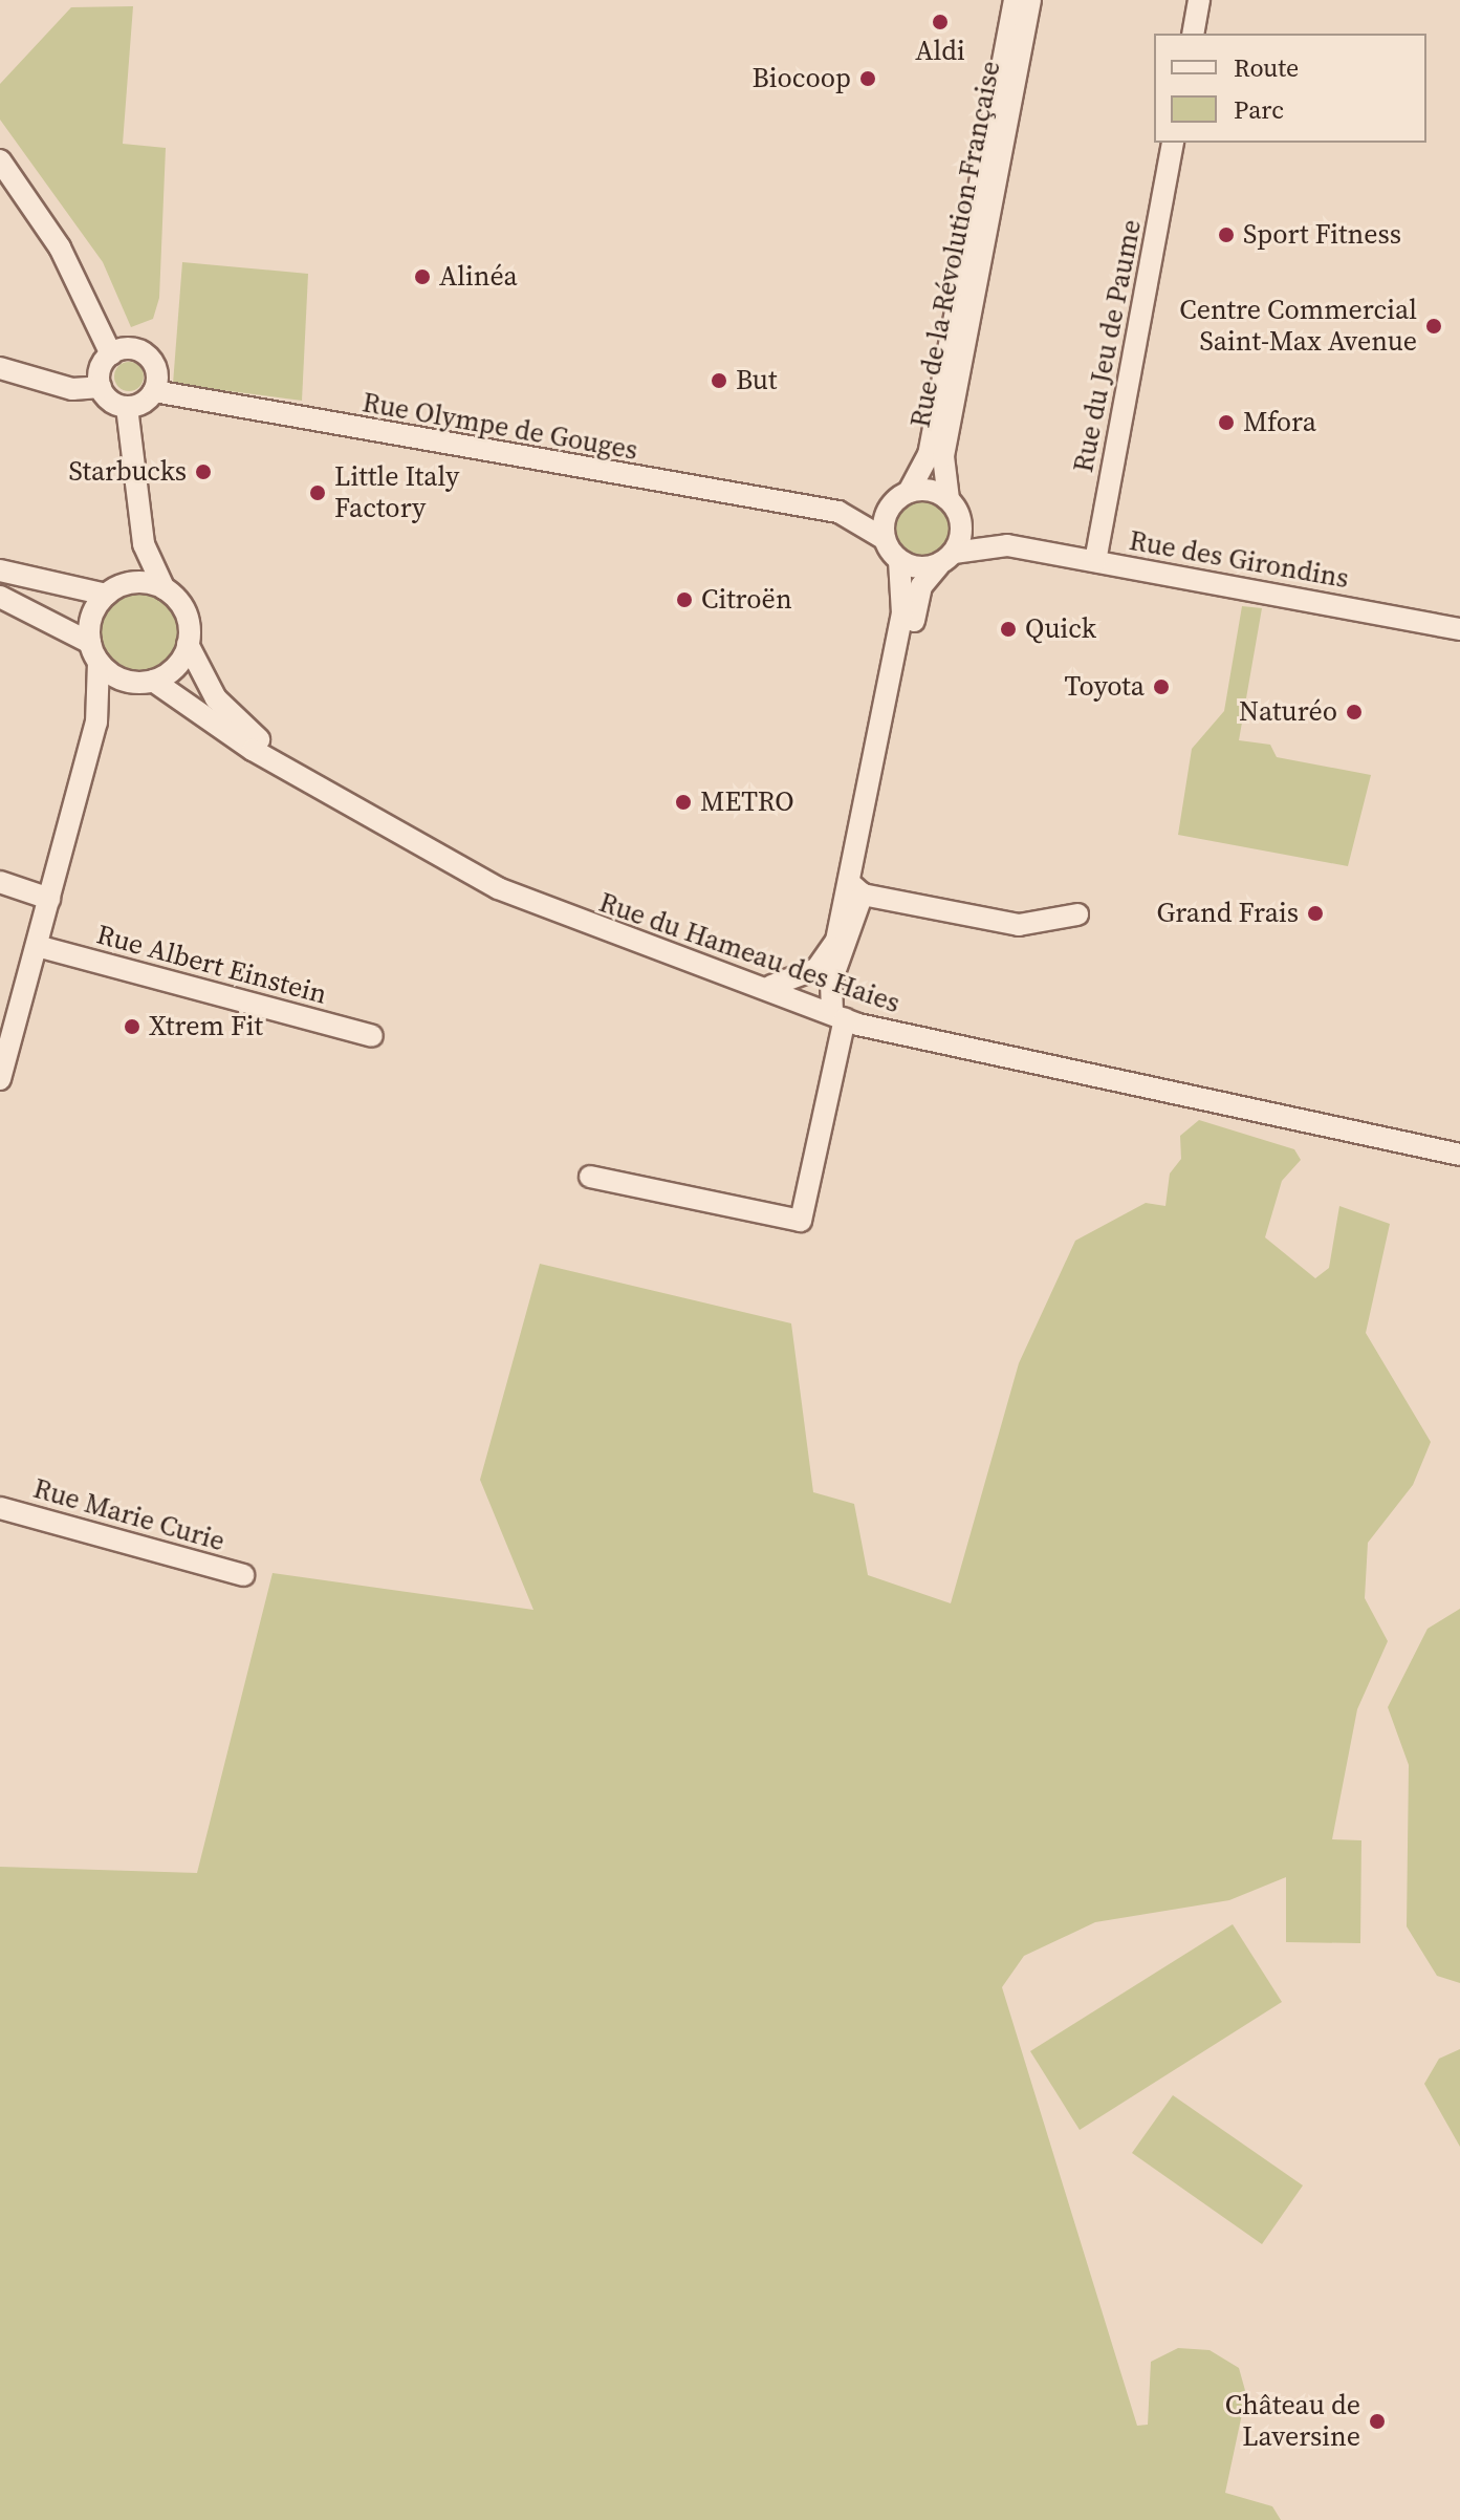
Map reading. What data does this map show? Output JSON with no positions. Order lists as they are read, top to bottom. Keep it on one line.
{"streets":{"street":["Rue de la Révolution Française","Rue du Jeu de Paume","Rue Olympe de Gouges","Rue des Girondins","Rue du Hameau des Haies","Rue Albert Einstein","Rue Marie Curie"]},"crossings":[["Rue de la Révolution Française","Rue Olympe de Gouges"],["Rue de la Révolution Française","Rue des Girondins"],["Rue du Jeu de Paume","Rue des Girondins"],["Rue Olympe de Gouges","Rue des Girondins"]],"places":["Aldi","Biocoop","Sport Fitness","Alinéa","Centre Commercial Saint-Max Avenue","But","Mfora","Starbucks","Little Italy Factory","Citroën","Quick","Toyota","Naturéo","METRO","Grand Frais","Xtrem Fit","Château de Laversine"],"legend":["Route","Parc"]}
